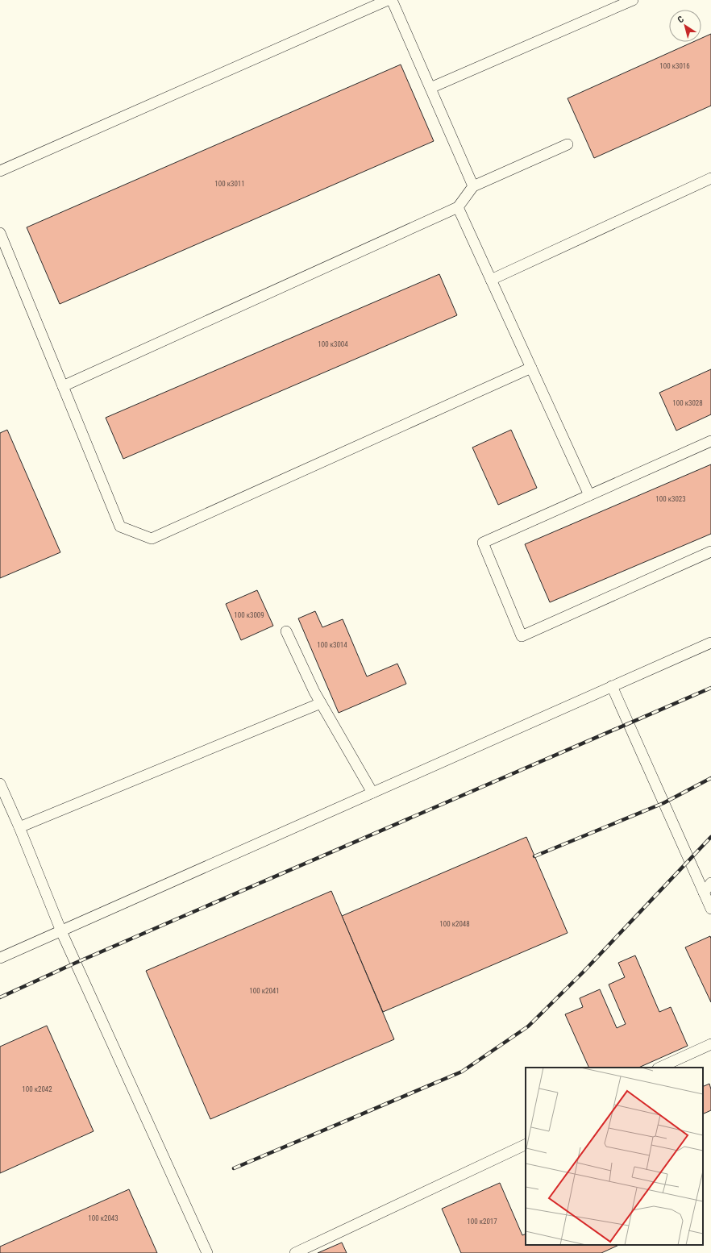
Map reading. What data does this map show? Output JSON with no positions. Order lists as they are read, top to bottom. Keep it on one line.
{"house_numbers":["100 к3016","100 к3011","100 к3004","100 к3028","100 к3023","100 к3009","100 к3014","100 к2048","100 к2041","100 к2042","100 к2043","100 к2017"],"north":"top left"}
